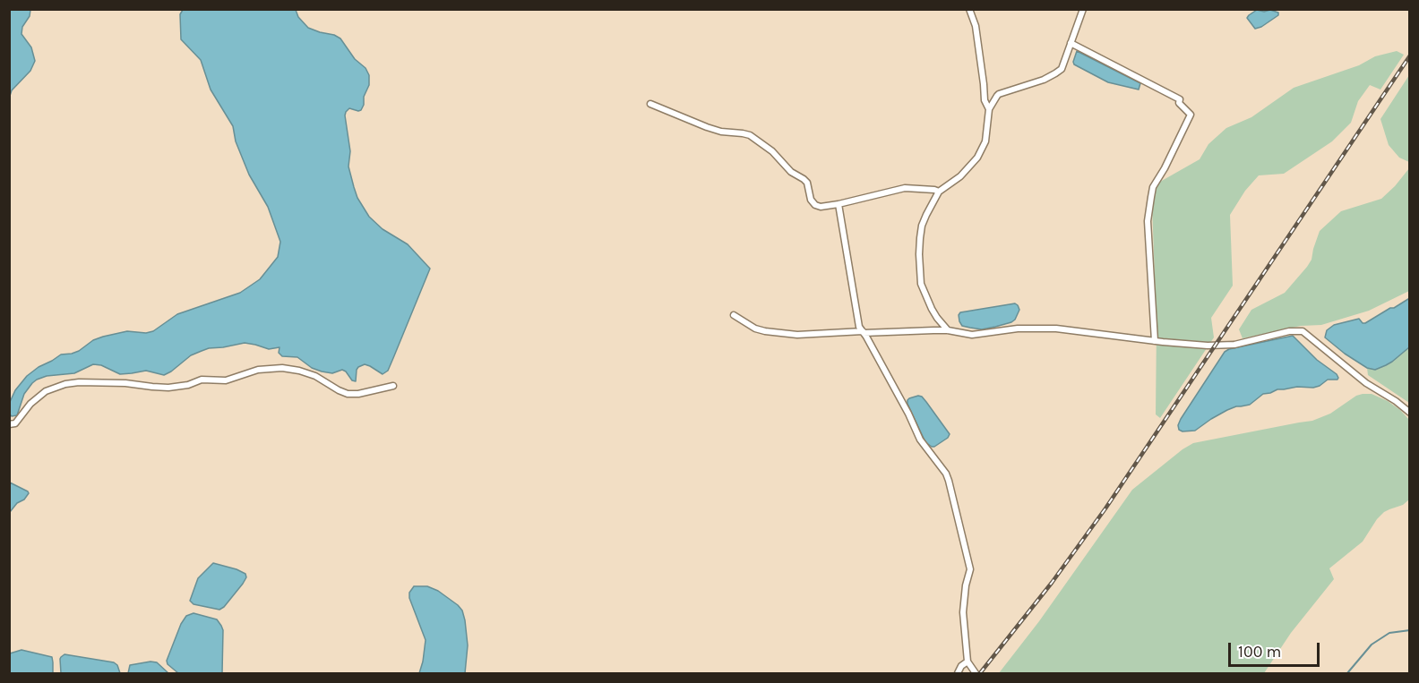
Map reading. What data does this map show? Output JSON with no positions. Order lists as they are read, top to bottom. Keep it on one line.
{"scale_bar":"100 m"}
